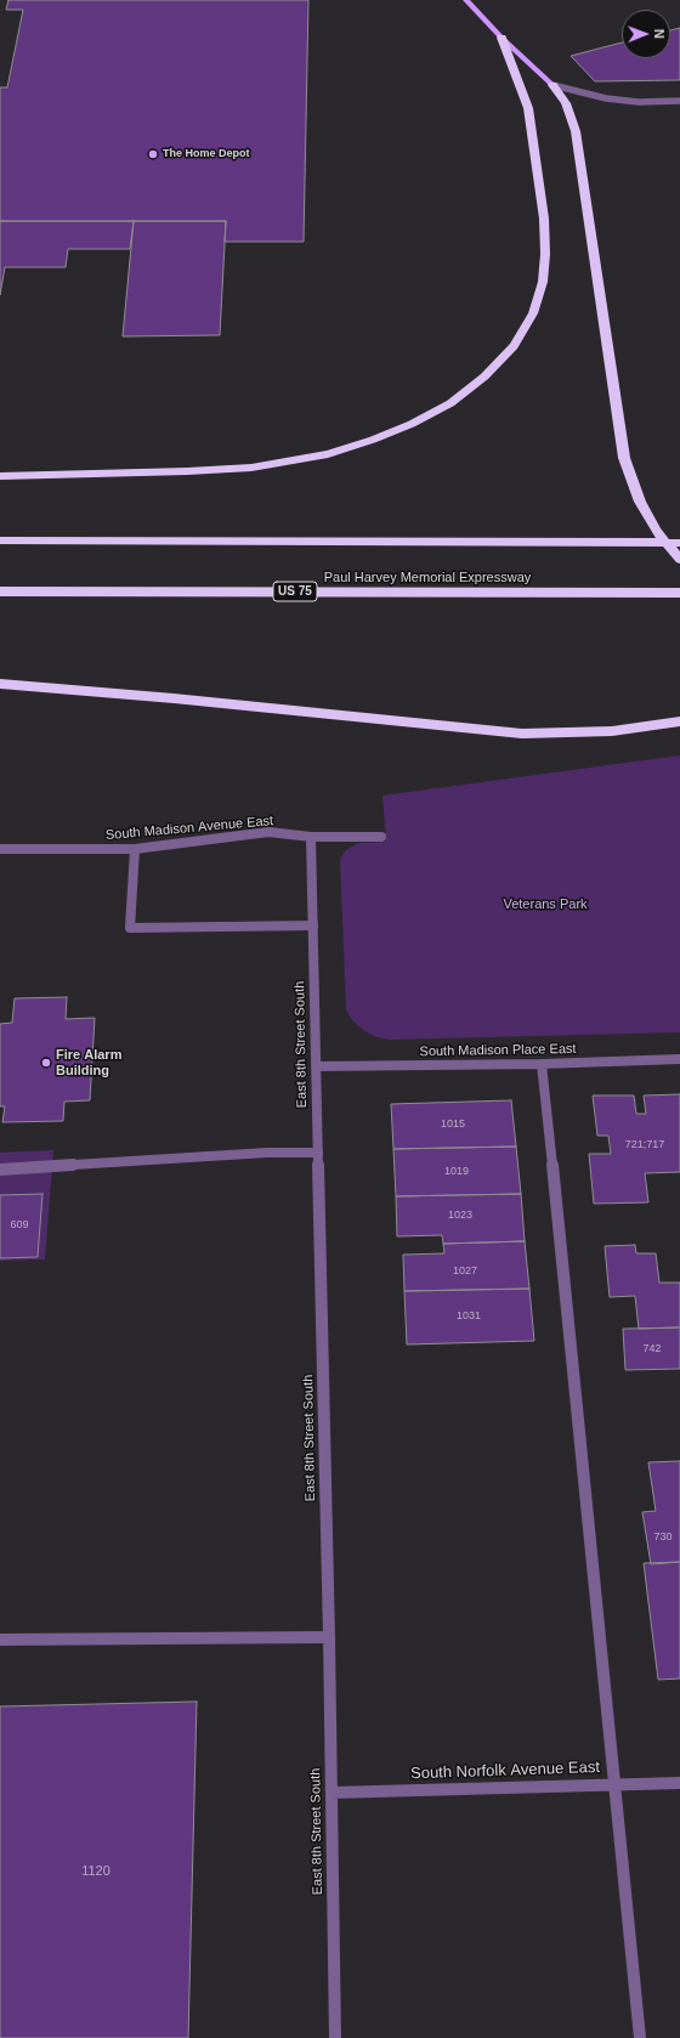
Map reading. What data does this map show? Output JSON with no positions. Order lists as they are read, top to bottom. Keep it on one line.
{"streets":{"highway":["Paul Harvey Memorial Expressway","US 75"],"street":["South Madison Avenue East","East 8th Street South","South Madison Place East","South Norfolk Avenue East"]},"crossings":[["South Madison Avenue East","East 8th Street South"],["East 8th Street South","South Madison Place East"],["East 8th Street South","South Norfolk Avenue East"]],"parks":["Veterans Park"],"places":["The Home Depot","Fire Alarm Building"],"house_numbers":["1015","721;717","1019","1023","609","1027","1031","742","730","1120"],"north":"right"}
